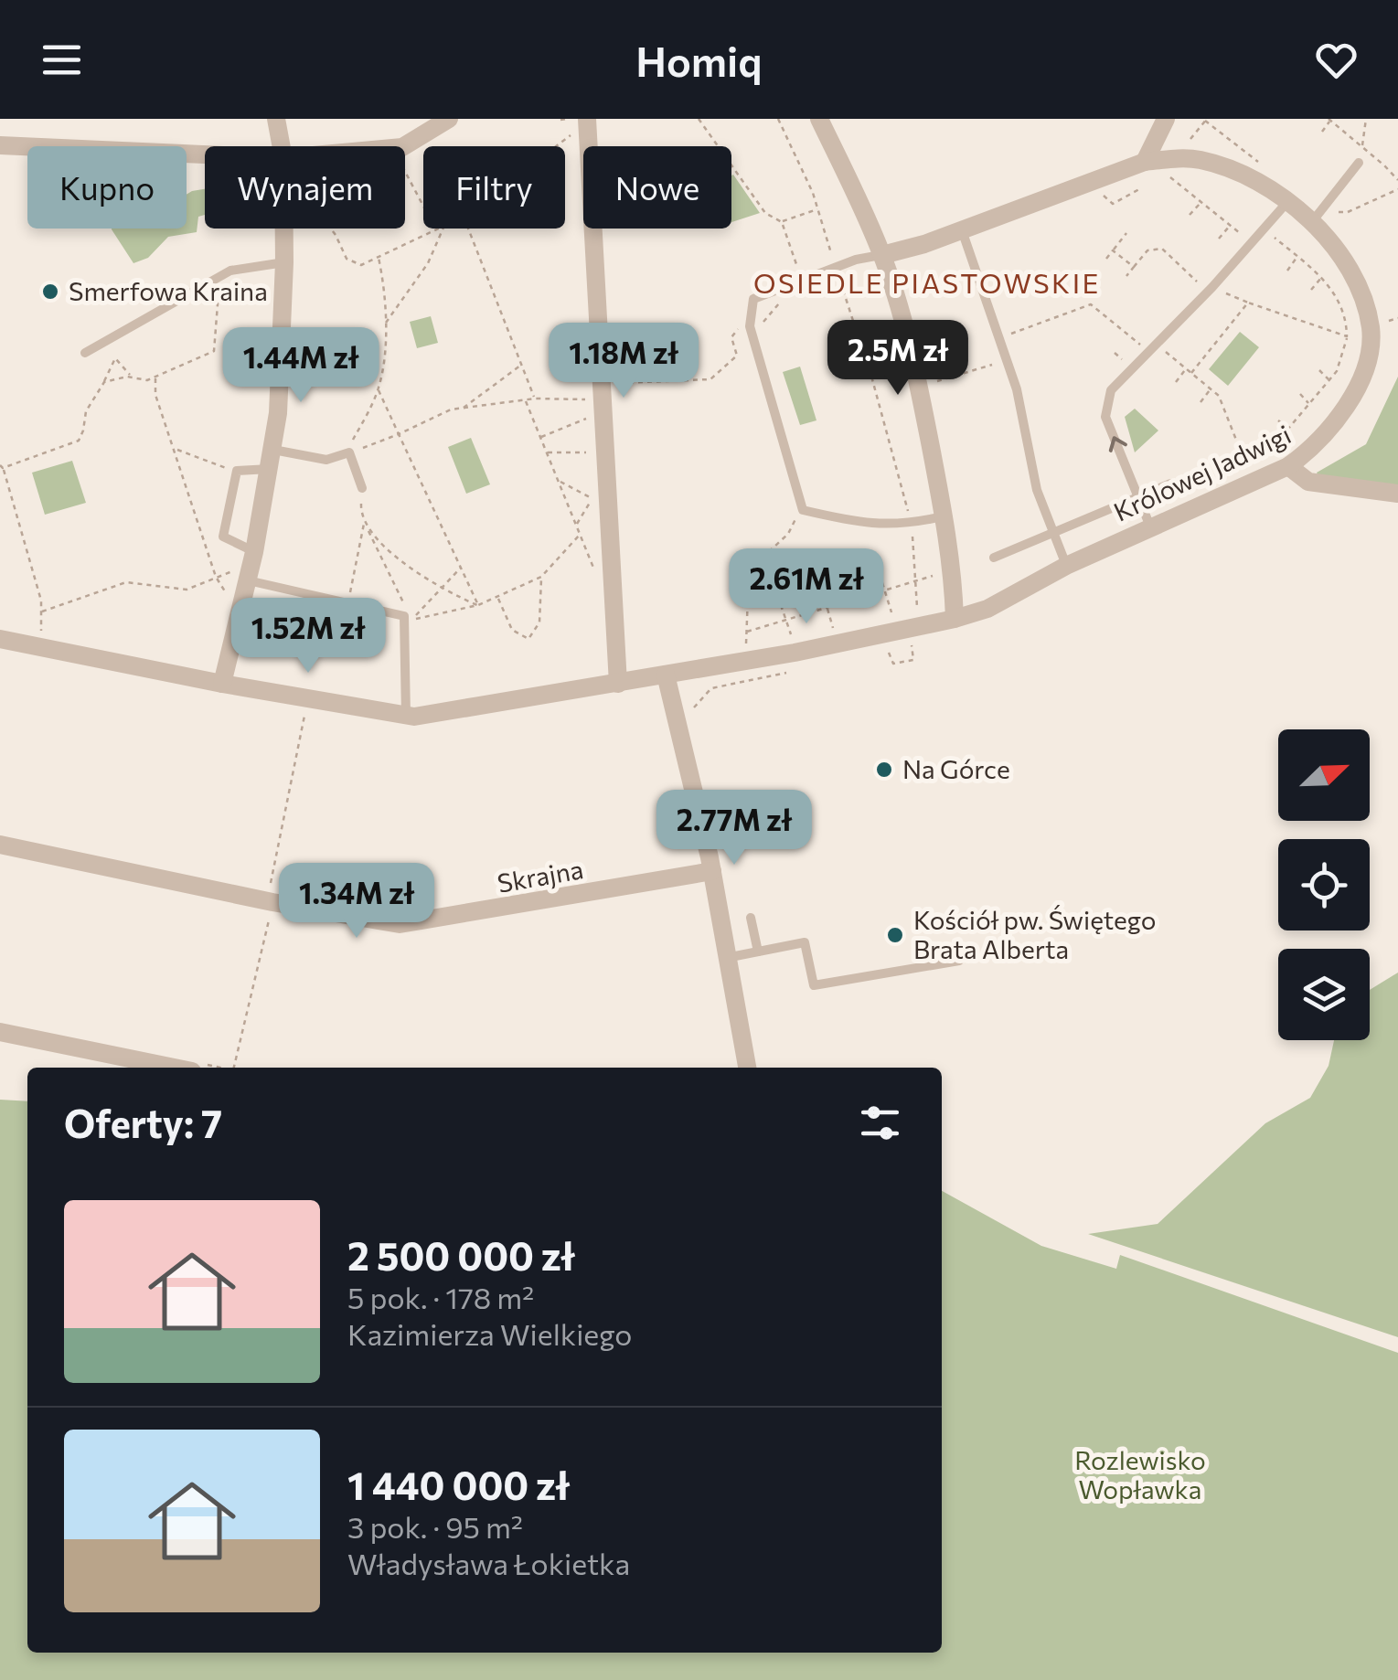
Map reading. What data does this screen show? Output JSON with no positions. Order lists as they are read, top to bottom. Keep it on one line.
{"streets":{"street":["Królowej Jadwigi","Skrajna"]},"districts":["OSIEDLE PIASTOWSKIE"],"parks":["Rozlewisko Wopławka"],"places":["Smerfowa Kraina","Na Górce","Kościół pw. Świętego Brata Alberta"],"north":"top right","page":{"header":"Homiq","chip":["Kupno","Wynajem","Filtry","Nowe"],"price":["2.5M zł","1.18M zł","1.44M zł","2.61M zł","1.52M zł","2.77M zł","1.34M zł"],"heading":"Oferty: 7","list":[{"name":"2 500 000 zł","note":"5 pok. · 178 m² · Kazimierza Wielkiego"},{"name":"1 440 000 zł","note":"3 pok. · 95 m² · Władysława Łokietka"}]}}
